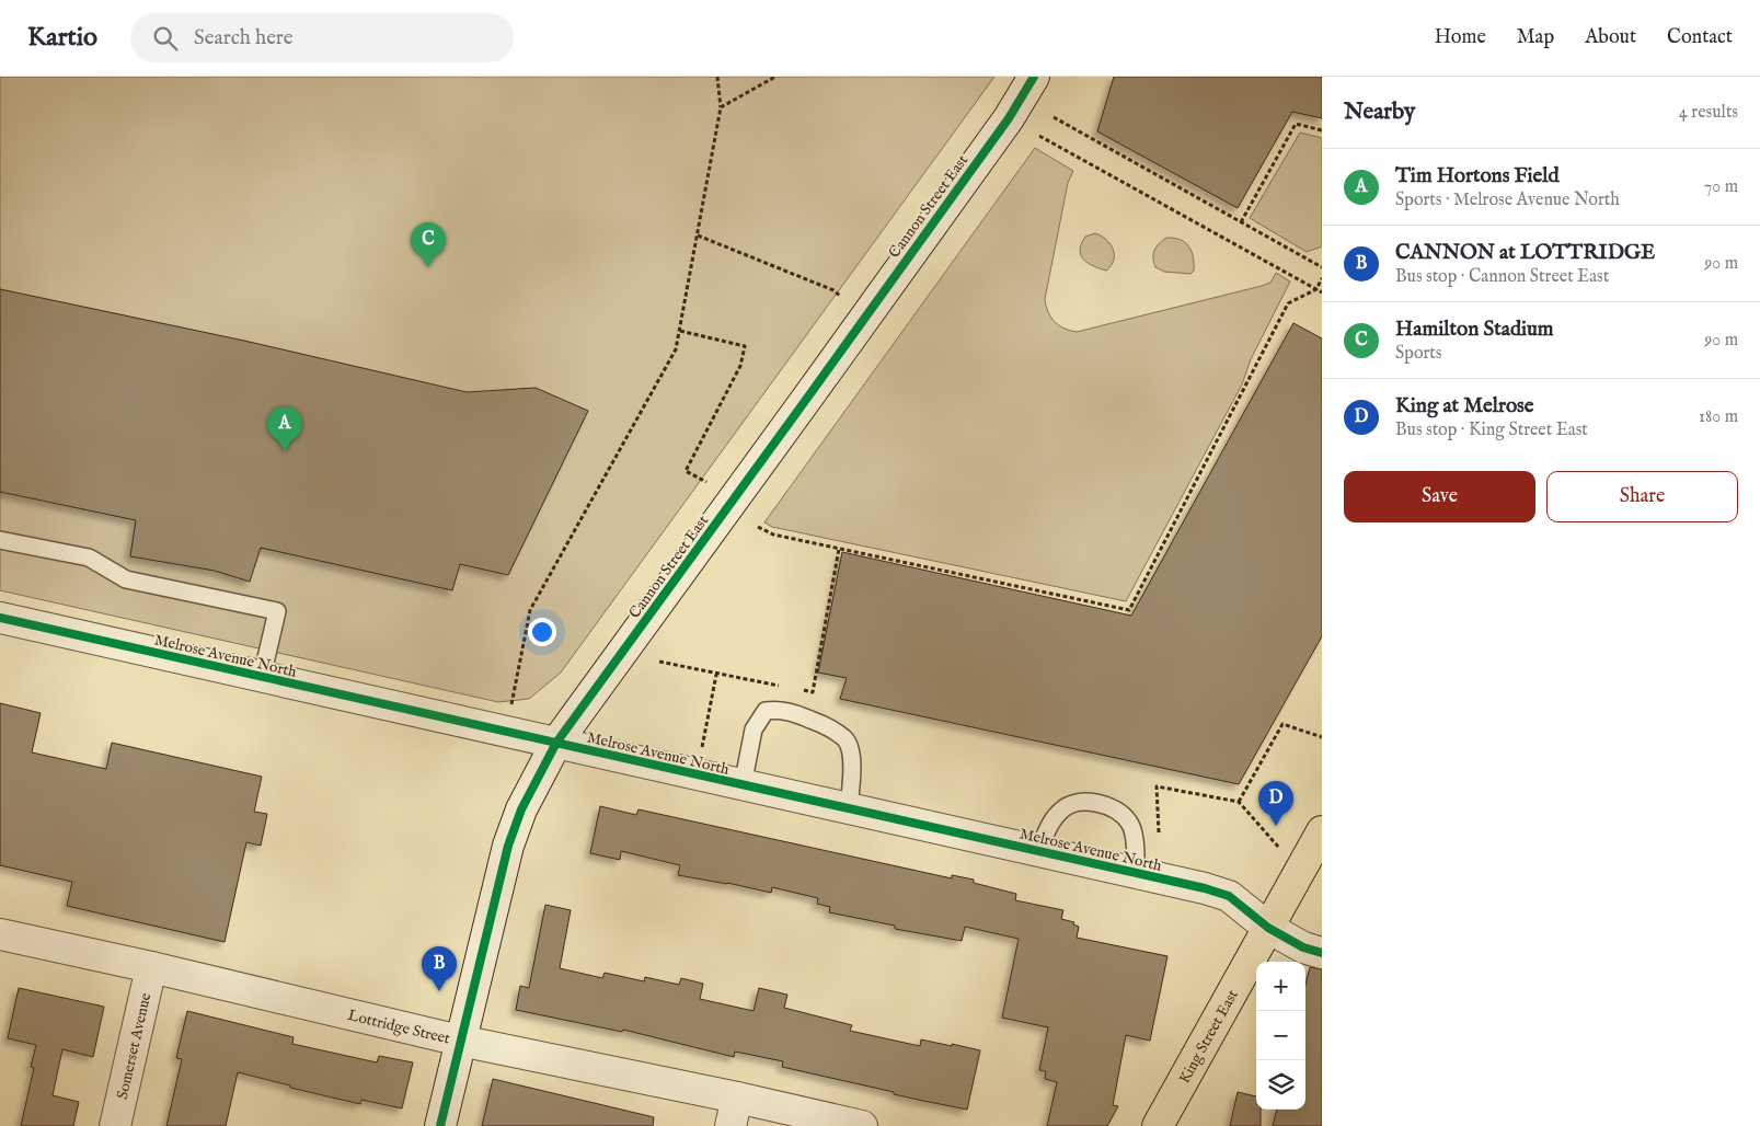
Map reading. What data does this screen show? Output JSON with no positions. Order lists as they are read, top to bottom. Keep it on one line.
{"streets":{"main road":["King Street East"],"street":["Cannon Street East","Melrose Avenue North","Lottridge Street","Somerset Avenue"]},"crossings":[["Cannon Street East","Melrose Avenue North"],["Cannon Street East","Lottridge Street"],["Melrose Avenue North","King Street East"],["Lottridge Street","Somerset Avenue"]],"page":{"header":"Kartio","search":"Search here","nav":["Home","Map","About","Contact"],"heading":["Nearby","4 results"],"list":[{"mark":"A","name":"Tim Hortons Field","note":"Sports · Melrose Avenue North","value":"70 m"},{"mark":"B","name":"CANNON at LOTTRIDGE","note":"Bus stop · Cannon Street East","value":"90 m"},{"mark":"C","name":"Hamilton Stadium","note":"Sports","value":"90 m"},{"mark":"D","name":"King at Melrose","note":"Bus stop · King Street East","value":"180 m"}],"pins":["C","A","D","B"],"buttons":["Save","Share"],"map_buttons":["+","−"]}}
